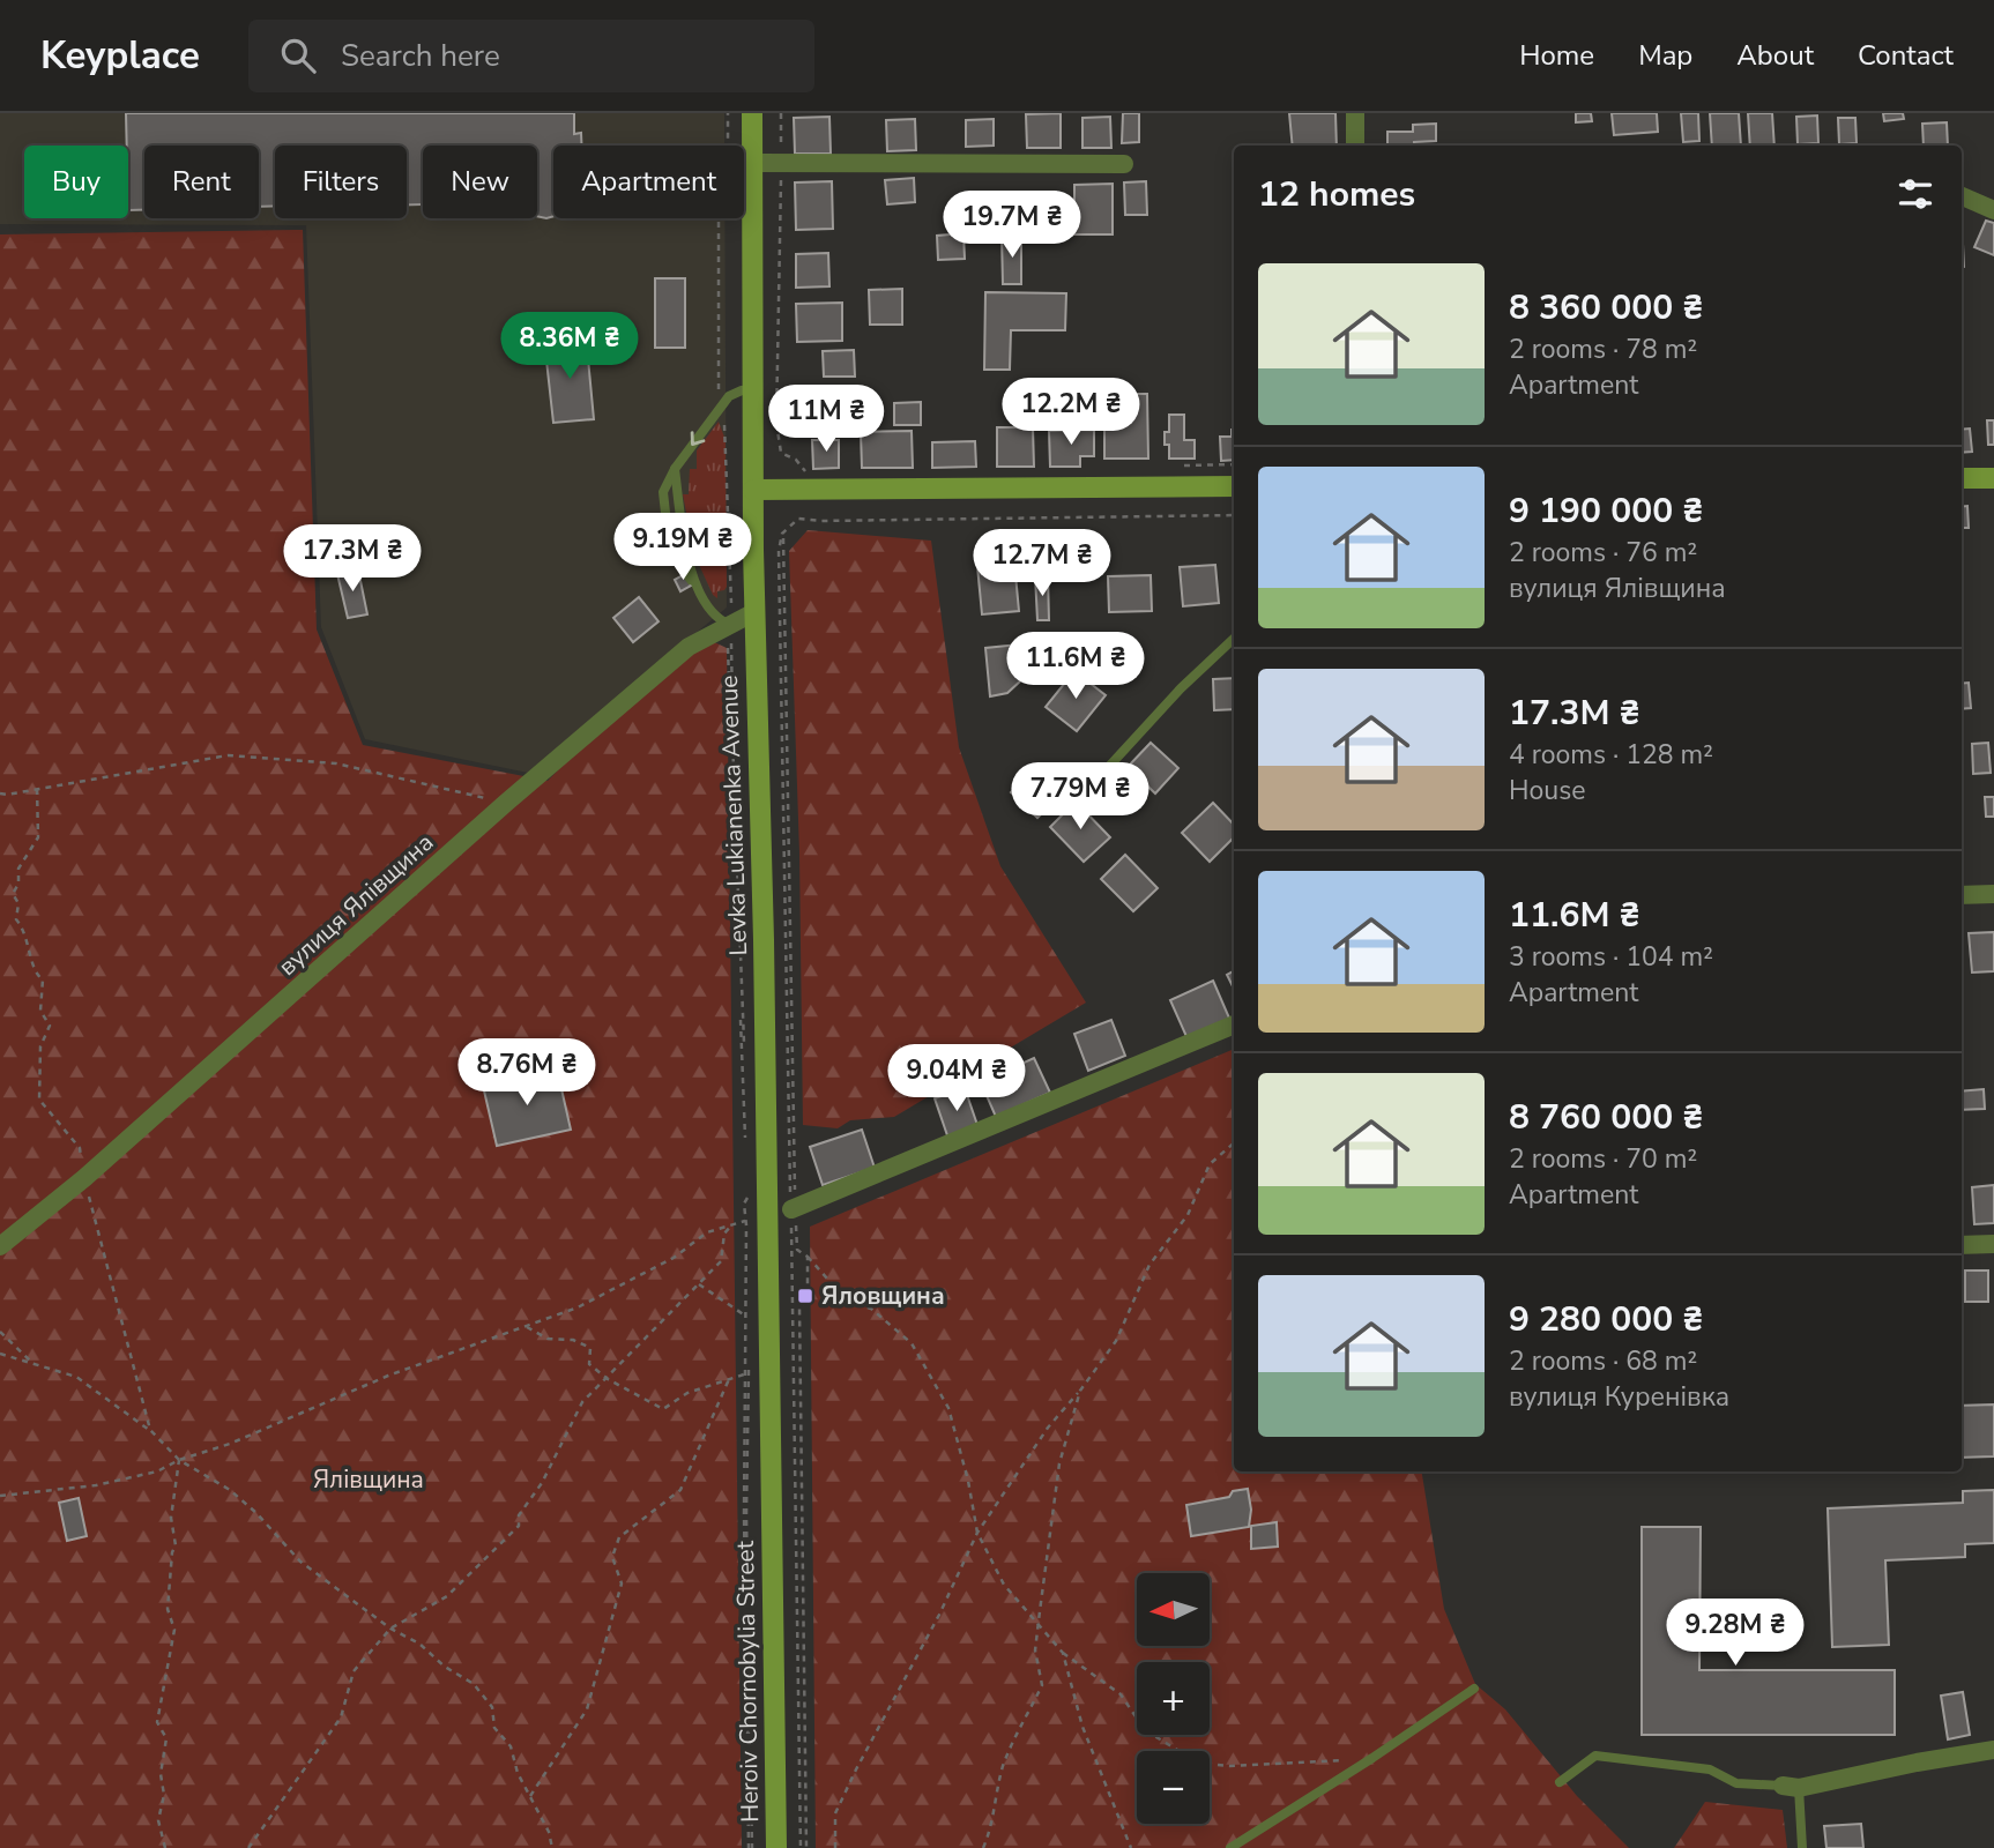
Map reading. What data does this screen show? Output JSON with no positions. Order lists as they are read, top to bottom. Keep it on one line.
{"streets":{"main road":["Levka Lukianenka Avenue","Heroiv Chornobylia Street"],"street":["вулиця Ялівщина"]},"crossings":[["Levka Lukianenka Avenue","вулиця Ялівщина"],["Levka Lukianenka Avenue","Heroiv Chornobylia Street"]],"parks":["Ялівщина"],"places":{"transit":["Яловщина"]},"north":"left","page":{"header":"Keyplace","search":"Search here","nav":["Home","Map","About","Contact"],"chip":["Buy","Rent","Filters","New","Apartment"],"heading":"12 homes","price":["19.7M ₴","8.36M ₴","12.2M ₴","11M ₴","9.19M ₴","17.3M ₴","12.7M ₴","11.6M ₴","7.79M ₴","8.76M ₴","9.04M ₴","9.28M ₴"],"list":[{"name":"8 360 000 ₴","note":"2 rooms · 78 m² · Apartment"},{"name":"9 190 000 ₴","note":"2 rooms · 76 m² · вулиця Ялівщина"},{"name":"17.3M ₴","note":"4 rooms · 128 m² · House"},{"name":"11.6M ₴","note":"3 rooms · 104 m² · Apartment"},{"name":"8 760 000 ₴","note":"2 rooms · 70 m² · Apartment"},{"name":"9 280 000 ₴","note":"2 rooms · 68 m² · вулиця Куренівка"}],"map_buttons":["+","−"]}}
